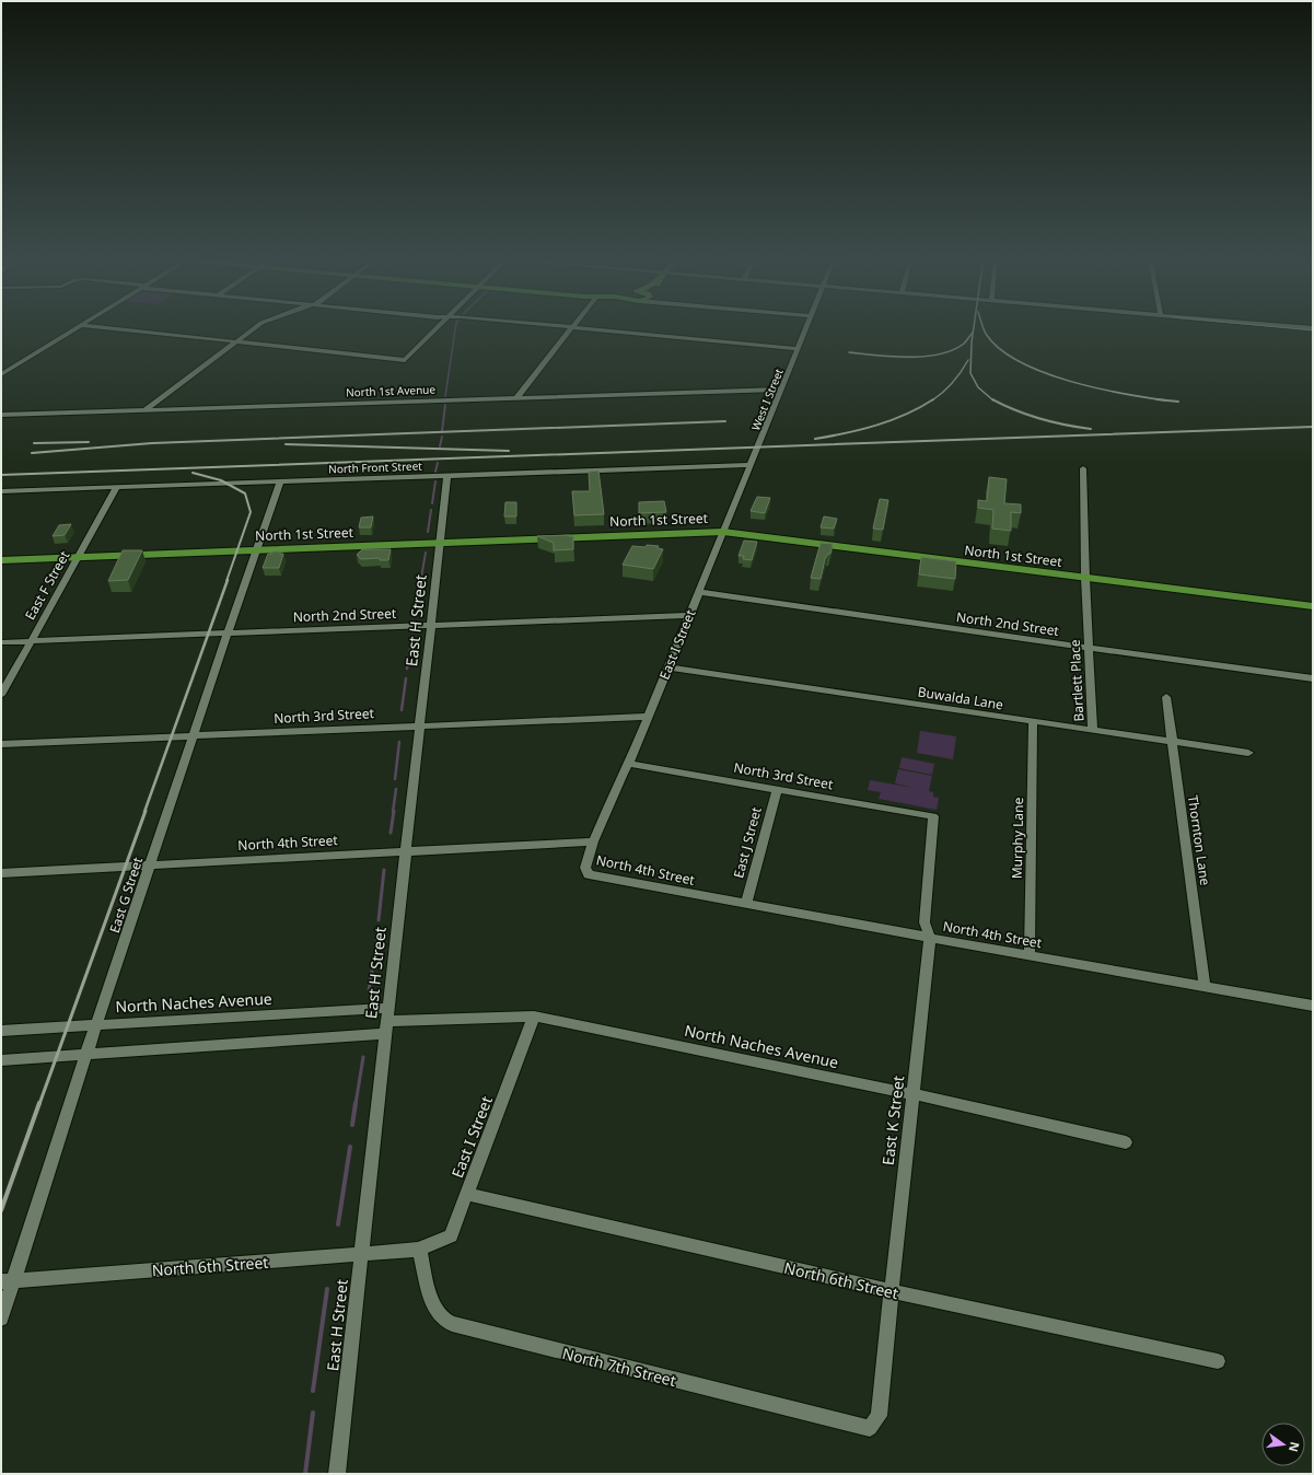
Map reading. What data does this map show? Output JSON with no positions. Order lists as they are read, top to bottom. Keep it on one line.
{"streets":{"main road":["North 1st Street"],"street":["North 1st Avenue","West I Street","North Front Street","East F Street","North 2nd Street","East H Street","East I Street","Bartlett Place","Buwalda Lane","North 3rd Street","Murphy Lane","Thornton Lane","North 4th Street","East J Street","East G Street","North Naches Avenue","East K Street","North 6th Street","North 7th Street"]},"crossings":[["North 1st Avenue","West I Street"],["West I Street","East I Street"],["North Front Street","East F Street"],["North Front Street","East H Street"],["North Front Street","East I Street"],["North Front Street","East G Street"],["North 1st Street","East F Street"],["North 1st Street","East H Street"],["North 1st Street","East I Street"],["North 1st Street","Bartlett Place"],["North 1st Street","East G Street"],["East F Street","North 2nd Street"],["North 2nd Street","East H Street"],["North 2nd Street","East I Street"],["North 2nd Street","Bartlett Place"],["North 2nd Street","East G Street"],["East H Street","North 3rd Street"],["East H Street","North 4th Street"],["East H Street","North Naches Avenue"],["East H Street","North 6th Street"],["East I Street","Buwalda Lane"],["East I Street","North 3rd Street"],["East I Street","North 4th Street"],["East I Street","North Naches Avenue"],["East I Street","North 6th Street"],["East I Street","North 7th Street"],["Bartlett Place","Buwalda Lane"],["Buwalda Lane","Murphy Lane"],["Buwalda Lane","Thornton Lane"],["North 3rd Street","East J Street"],["North 3rd Street","East G Street"],["North 3rd Street","East K Street"],["Murphy Lane","North 4th Street"],["Thornton Lane","North 4th Street"],["North 4th Street","East J Street"],["North 4th Street","East G Street"],["North 4th Street","East K Street"],["East G Street","North Naches Avenue"],["East G Street","North 6th Street"],["North Naches Avenue","East K Street"],["East K Street","North 6th Street"],["East K Street","North 7th Street"],["North 6th Street","North 7th Street"]],"north":"right"}
